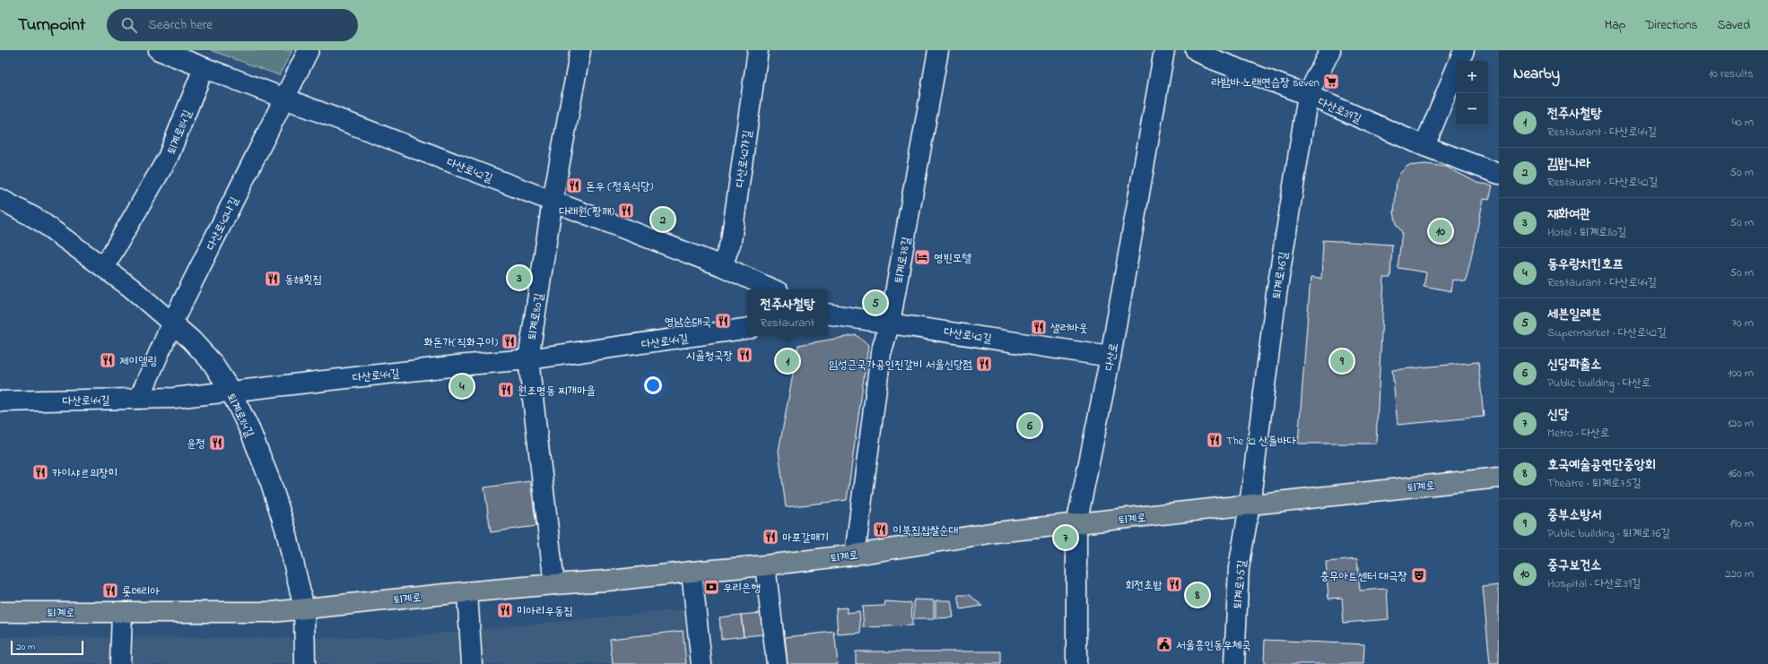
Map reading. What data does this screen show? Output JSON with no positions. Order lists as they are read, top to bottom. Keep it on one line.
{"streets":{"main road":["퇴계로"],"street":["다산로39길","퇴계로84길","다산로42가길","다산로42길","다산로42나길","퇴계로78길","퇴계로76길","퇴계로80길","다산로44길","다산로","퇴계로75길"]},"crossings":[["다산로39길","퇴계로76길"],["퇴계로84길","다산로42길"],["퇴계로84길","다산로42나길"],["퇴계로84길","다산로44길"],["퇴계로84길","퇴계로"],["다산로42가길","다산로42길"],["다산로42길","다산로42나길"],["다산로42길","퇴계로78길"],["다산로42길","퇴계로80길"],["다산로42길","다산로"],["다산로42나길","다산로44길"],["퇴계로78길","퇴계로"],["퇴계로76길","퇴계로"],["퇴계로76길","퇴계로75길"],["퇴계로80길","다산로44길"],["퇴계로80길","퇴계로"],["다산로","퇴계로"],["퇴계로","퇴계로75길"]],"places":{"supermarket":["라밤바 노래연습장 seven"],"restaurant":["돈우 (정육식당)","다래원(짱깨)","동해횟집","영남순대국","샐러바웃","화돈가(직화구이)","시골청국장","제이델링","임성근국가공인진갈비 서울신당점","원조명동 찌개마을","The 92 산들바다","윤정","카이샤르의장미","이북집찹쌀순대","마포갈매기","회전초밥","롯데리아","미아리우동집"],"hotel":["영빈모텔"],"theatre":["충무아트센터 대극장"],"bank":["우리은행"],"public building":["서울흥인동우체국"]},"scale_bar":"20 m","page":{"header":"Turnpoint","search":"Search here","nav":["Map","Directions","Saved"],"heading":["Nearby","10 results"],"map_buttons":["+","−"],"list":[{"mark":"1","name":"전주사철탕","note":"Restaurant · 다산로44길","value":"40 m"},{"mark":"2","name":"김밥나라","note":"Restaurant · 다산로42길","value":"50 m"},{"mark":"3","name":"재화여관","note":"Hotel · 퇴계로80길","value":"50 m"},{"mark":"4","name":"동우랑치킨호프","note":"Restaurant · 다산로44길","value":"50 m"},{"mark":"5","name":"세븐일레븐","note":"Supermarket · 다산로42길","value":"70 m"},{"mark":"6","name":"신당파출소","note":"Public building · 다산로","value":"100 m"},{"mark":"7","name":"신당","note":"Metro · 다산로","value":"120 m"},{"mark":"8","name":"호국예술공연단중앙회","note":"Theatre · 퇴계로75길","value":"160 m"},{"mark":"9","name":"중부소방서","note":"Public building · 퇴계로76길","value":"190 m"},{"mark":"10","name":"중구보건소","note":"Hospital · 다산로39길","value":"220 m"}],"pins":["2","10","3","5","1","9","4","6","7","8"],"popup":["전주사철탕","Restaurant"],"scale":"20 m"}}
